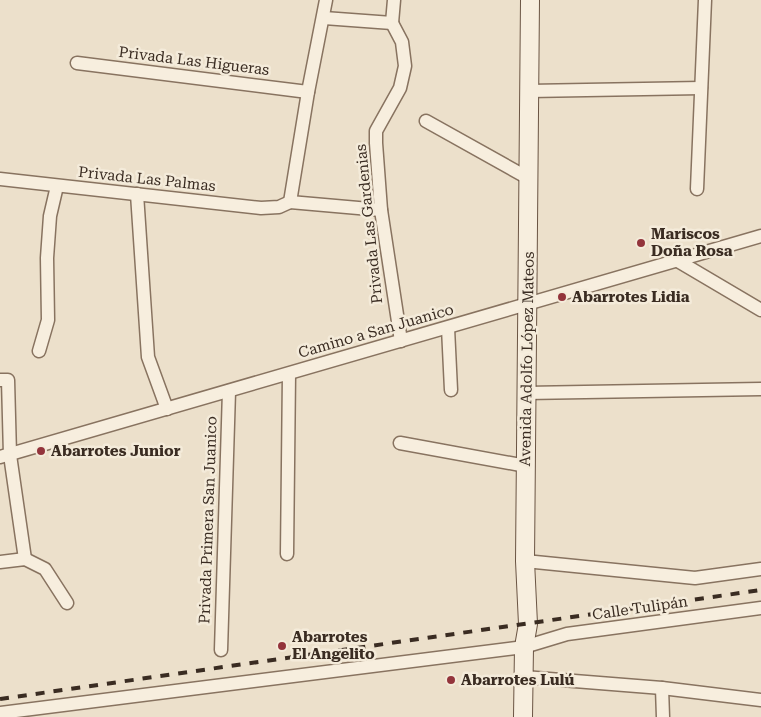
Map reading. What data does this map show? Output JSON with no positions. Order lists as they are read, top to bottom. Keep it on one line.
{"streets":{"street":["Privada Las Higueras","Privada Las Palmas","Privada Las Gardenias","Camino a San Juanico","Avenida Adolfo López Mateos","Privada Primera San Juanico","Calle Tulipán"]},"crossings":[["Privada Las Palmas","Privada Las Gardenias"],["Privada Las Gardenias","Camino a San Juanico"],["Camino a San Juanico","Avenida Adolfo López Mateos"],["Camino a San Juanico","Privada Primera San Juanico"],["Avenida Adolfo López Mateos","Calle Tulipán"]],"places":["Mariscos Doña Rosa","Abarrotes Lidia","Abarrotes Junior","Abarrotes El Angelito","Abarrotes Lulú"]}
